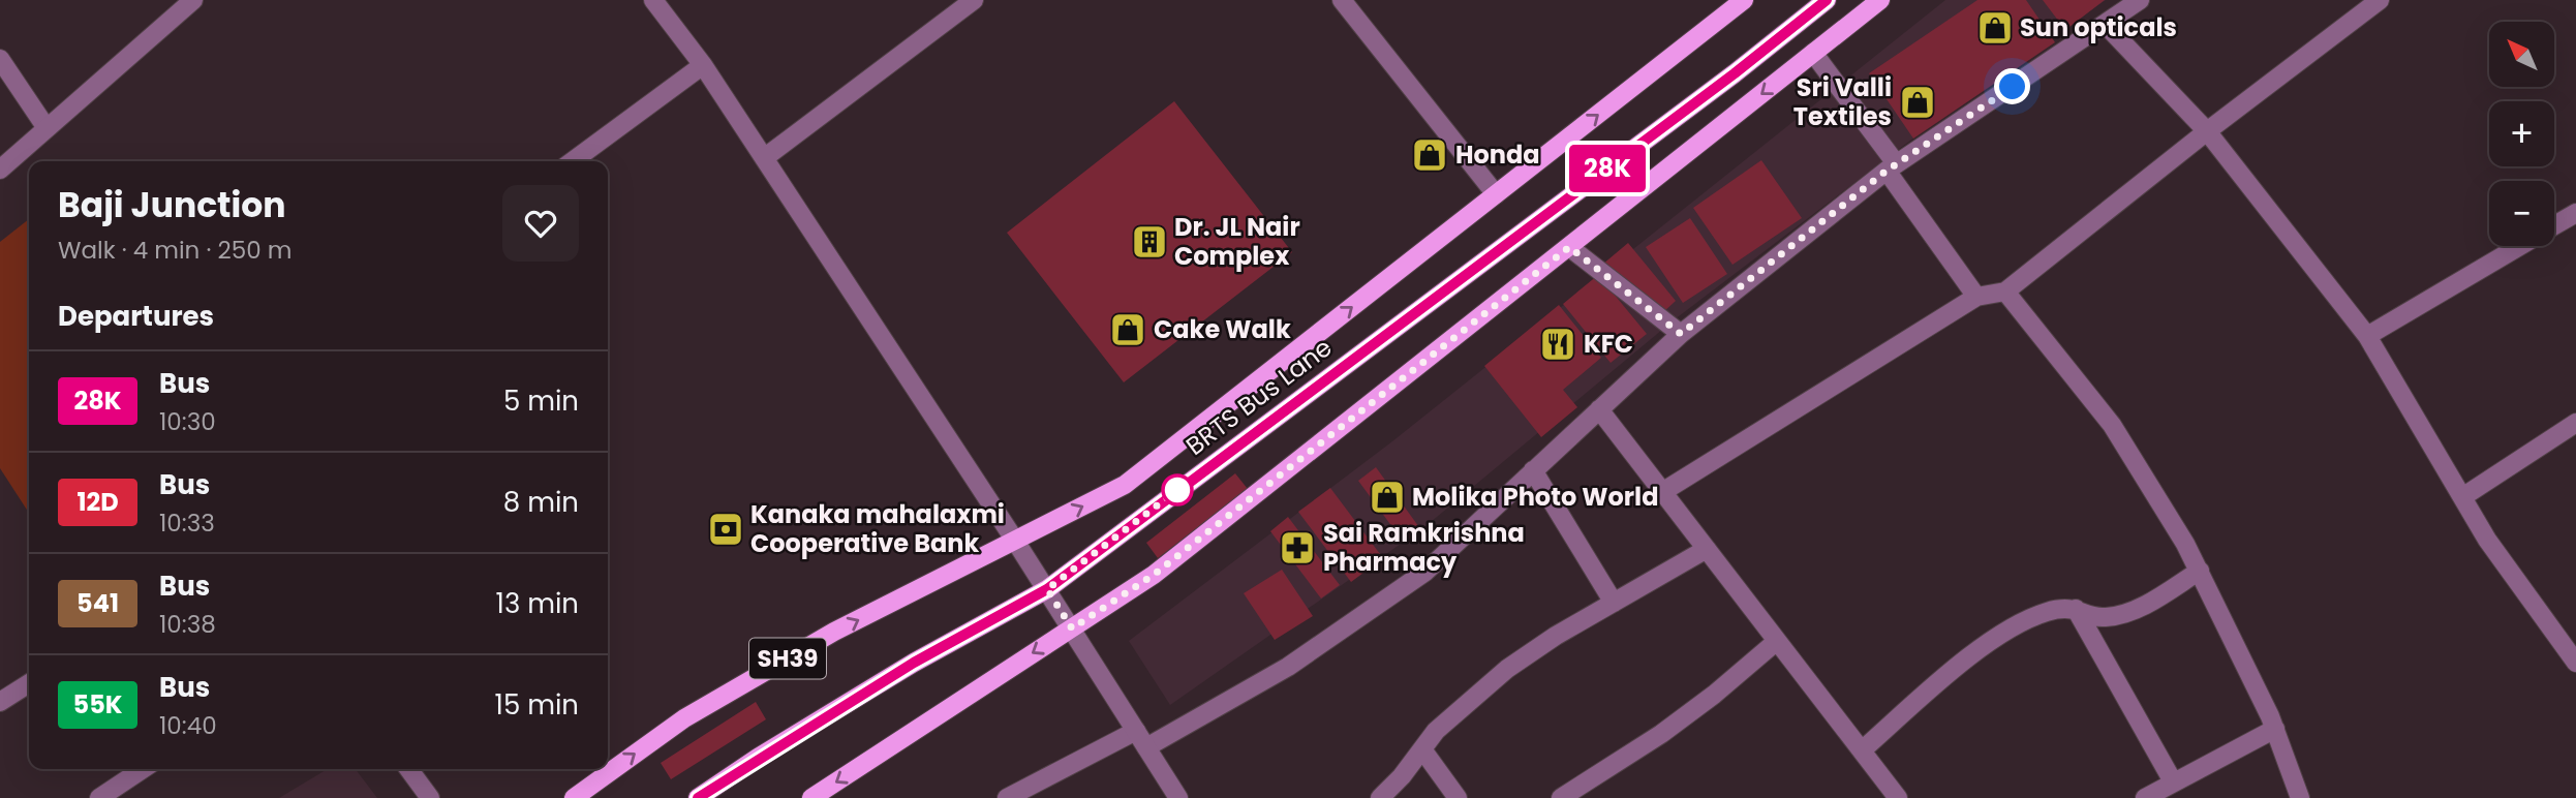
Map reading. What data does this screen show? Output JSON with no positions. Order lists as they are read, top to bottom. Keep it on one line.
{"streets":{"main road":["BRTS Bus Lane","SH39"]},"places":{"shop":["Sun opticals","Sri Valli Textiles","Honda","Cake Walk","Molika Photo World"],"building":["Dr. JL Nair Complex"],"restaurant":["KFC"],"bank":["Kanaka mahalaxmi Cooperative Bank"],"pharmacy":["Sai Ramkrishna Pharmacy"]},"lines":["bus line 28K"],"north":"top left","page":{"on_map":"28K","map_buttons":["+","−"],"heading":[["Baji Junction","Walk · 4 min · 250 m"],"Departures"],"list":[{"mark":"28K","name":"Bus","note":"10:30","value":"5 min"},{"mark":"12D","name":"Bus","note":"10:33","value":"8 min"},{"mark":"541","name":"Bus","note":"10:38","value":"13 min"},{"mark":"55K","name":"Bus","note":"10:40","value":"15 min"}]}}
